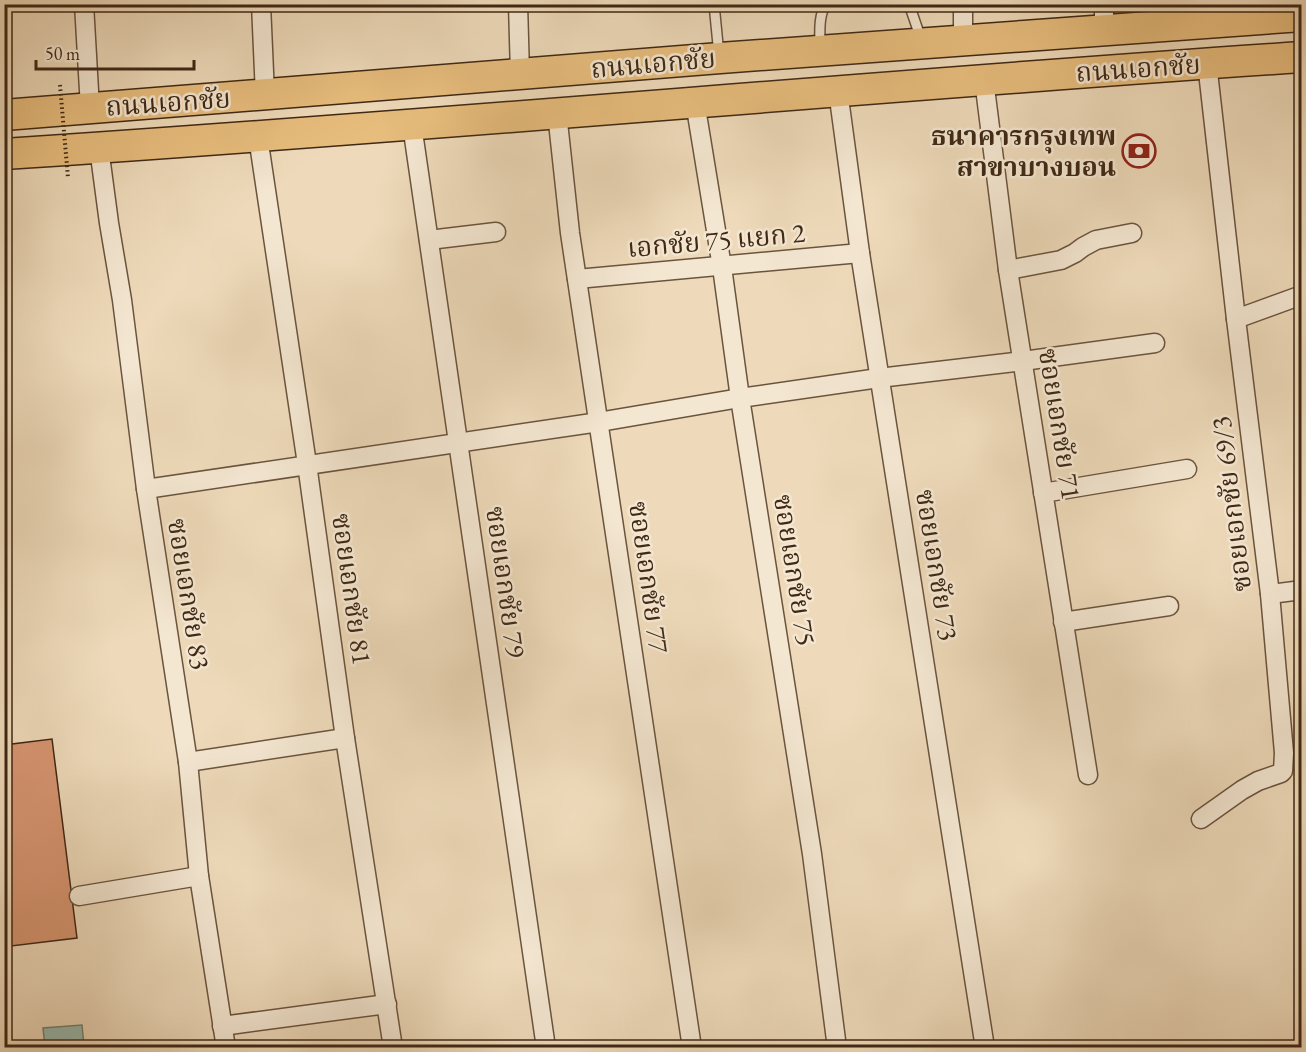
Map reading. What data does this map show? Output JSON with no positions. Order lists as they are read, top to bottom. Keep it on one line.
{"streets":{"main road":["ถนนเอกชัย"],"street":["เอกชัย 75 แยก 2","ซอยเอกชัย 71","ซอยเอกชัย 69/3","ซอยเอกชัย 73","ซอยเอกชัย 75","ซอยเอกชัย 77","ซอยเอกชัย 79","ซอยเอกชัย 81","ซอยเอกชัย 83"]},"crossings":[["ถนนเอกชัย","ซอยเอกชัย 71"],["ถนนเอกชัย","ซอยเอกชัย 69/3"],["ถนนเอกชัย","ซอยเอกชัย 73"],["ถนนเอกชัย","ซอยเอกชัย 75"],["ถนนเอกชัย","ซอยเอกชัย 77"],["ถนนเอกชัย","ซอยเอกชัย 79"],["ถนนเอกชัย","ซอยเอกชัย 81"],["ถนนเอกชัย","ซอยเอกชัย 83"],["เอกชัย 75 แยก 2","ซอยเอกชัย 73"],["เอกชัย 75 แยก 2","ซอยเอกชัย 75"],["เอกชัย 75 แยก 2","ซอยเอกชัย 77"]],"places":{"bank":["ธนาคารกรุงเทพ สาขาบางบอน"]},"scale_bar":"50 m"}
